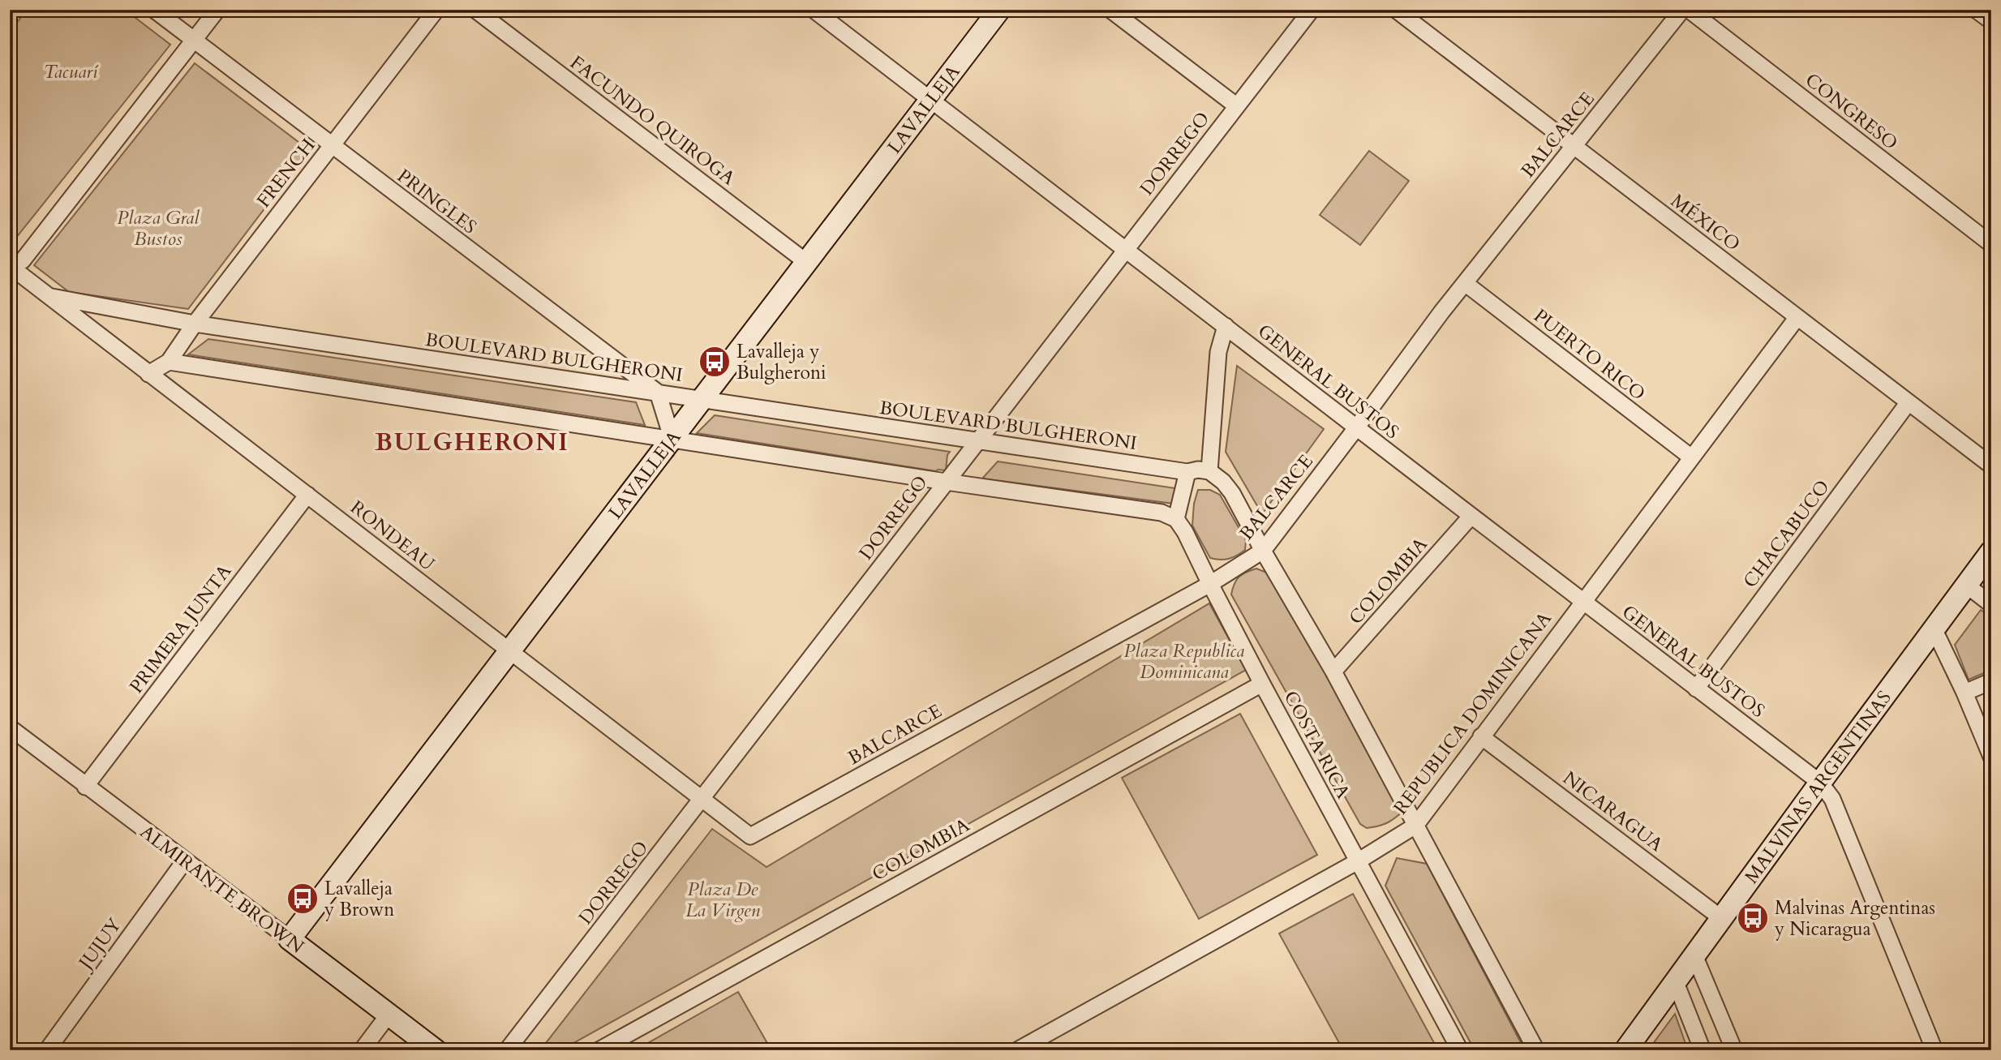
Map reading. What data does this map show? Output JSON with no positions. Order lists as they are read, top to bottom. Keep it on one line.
{"streets":{"street":["LAVALLEJA","CONGRESO","FACUNDO QUIROGA","BALCARCE","DORREGO","FRENCH","PRINGLES","MÉXICO","PUERTO RICO","BOULEVARD BULGHERONI","GENERAL BUSTOS","CHACABUCO","RONDEAU","COLOMBIA","PRIMERA JUNTA","REPUBLICA DOMINICANA","COSTA RICA","MALVINAS ARGENTINAS","NICARAGUA","ALMIRANTE BROWN","JUJUY"]},"crossings":[["LAVALLEJA","FACUNDO QUIROGA"],["LAVALLEJA","BOULEVARD BULGHERONI"],["LAVALLEJA","GENERAL BUSTOS"],["LAVALLEJA","RONDEAU"],["LAVALLEJA","ALMIRANTE BROWN"],["BALCARCE","MÉXICO"],["BALCARCE","PUERTO RICO"],["BALCARCE","GENERAL BUSTOS"],["BALCARCE","RONDEAU"],["BALCARCE","COSTA RICA"],["DORREGO","BOULEVARD BULGHERONI"],["DORREGO","GENERAL BUSTOS"],["DORREGO","RONDEAU"],["FRENCH","PRINGLES"],["FRENCH","BOULEVARD BULGHERONI"],["PRINGLES","BOULEVARD BULGHERONI"],["MÉXICO","CHACABUCO"],["MÉXICO","REPUBLICA DOMINICANA"],["PUERTO RICO","REPUBLICA DOMINICANA"],["BOULEVARD BULGHERONI","RONDEAU"],["GENERAL BUSTOS","CHACABUCO"],["GENERAL BUSTOS","COLOMBIA"],["GENERAL BUSTOS","REPUBLICA DOMINICANA"],["GENERAL BUSTOS","MALVINAS ARGENTINAS"],["RONDEAU","PRIMERA JUNTA"],["COLOMBIA","COSTA RICA"],["PRIMERA JUNTA","ALMIRANTE BROWN"],["REPUBLICA DOMINICANA","COSTA RICA"],["REPUBLICA DOMINICANA","NICARAGUA"],["MALVINAS ARGENTINAS","NICARAGUA"],["ALMIRANTE BROWN","JUJUY"]],"districts":["BULGHERONI"],"parks":["Tacuarí","Plaza Gral Bustos","Plaza Republica Dominicana","Plaza De La Virgen"],"places":{"bus stop":["Lavalleja y Bulgheroni","Lavalleja y Brown","Malvinas Argentinas y Nicaragua"]}}
